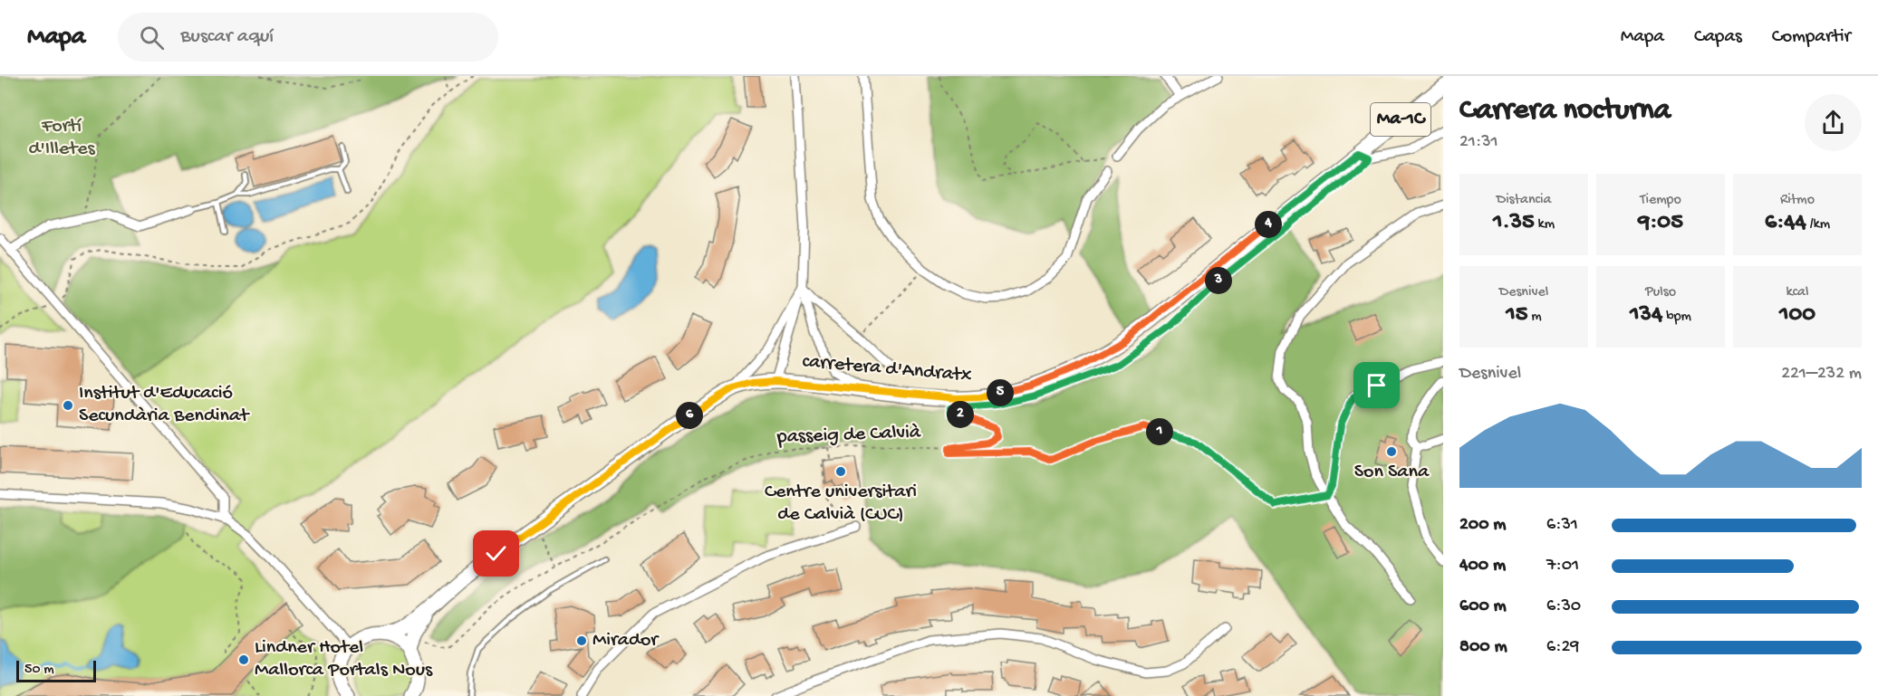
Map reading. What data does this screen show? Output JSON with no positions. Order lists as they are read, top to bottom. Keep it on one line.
{"streets":{"main road":["Ma-1C","carretera d'Andratx"],"path":["passeig de Calvià"]},"crossings":[["Ma-1C","carretera d'Andratx"],["carretera d'Andratx","passeig de Calvià"]],"parks":["Fortí d'Illetes"],"places":["Institut d'Educació Secundària Bendinat","Son Sana","Centre universitari de Calvià (CUC)","Mirador","Lindner Hotel Mallorca Portals Nous"],"scale_bar":"50 m","page":{"header":"Mapa","search":"Buscar aquí","nav":["Mapa","Capas","Compartir"],"heading":["Carrera nocturna","21:31"],"stats":[["Distancia","1.35 km"],["Tiempo","9:05"],["Ritmo","6:44 /km"],["Desnivel","15 m"],["Pulso","134 bpm"],["kcal","100"]],"pins":["4","3","5","2","6","1"],"chart":["Desnivel","221–232 m"],"list":[{"name":"200 m","note":"6:31"},{"name":"400 m","note":"7:01"},{"name":"600 m","note":"6:30"},{"name":"800 m","note":"6:29"}],"scale":"50 m"}}
